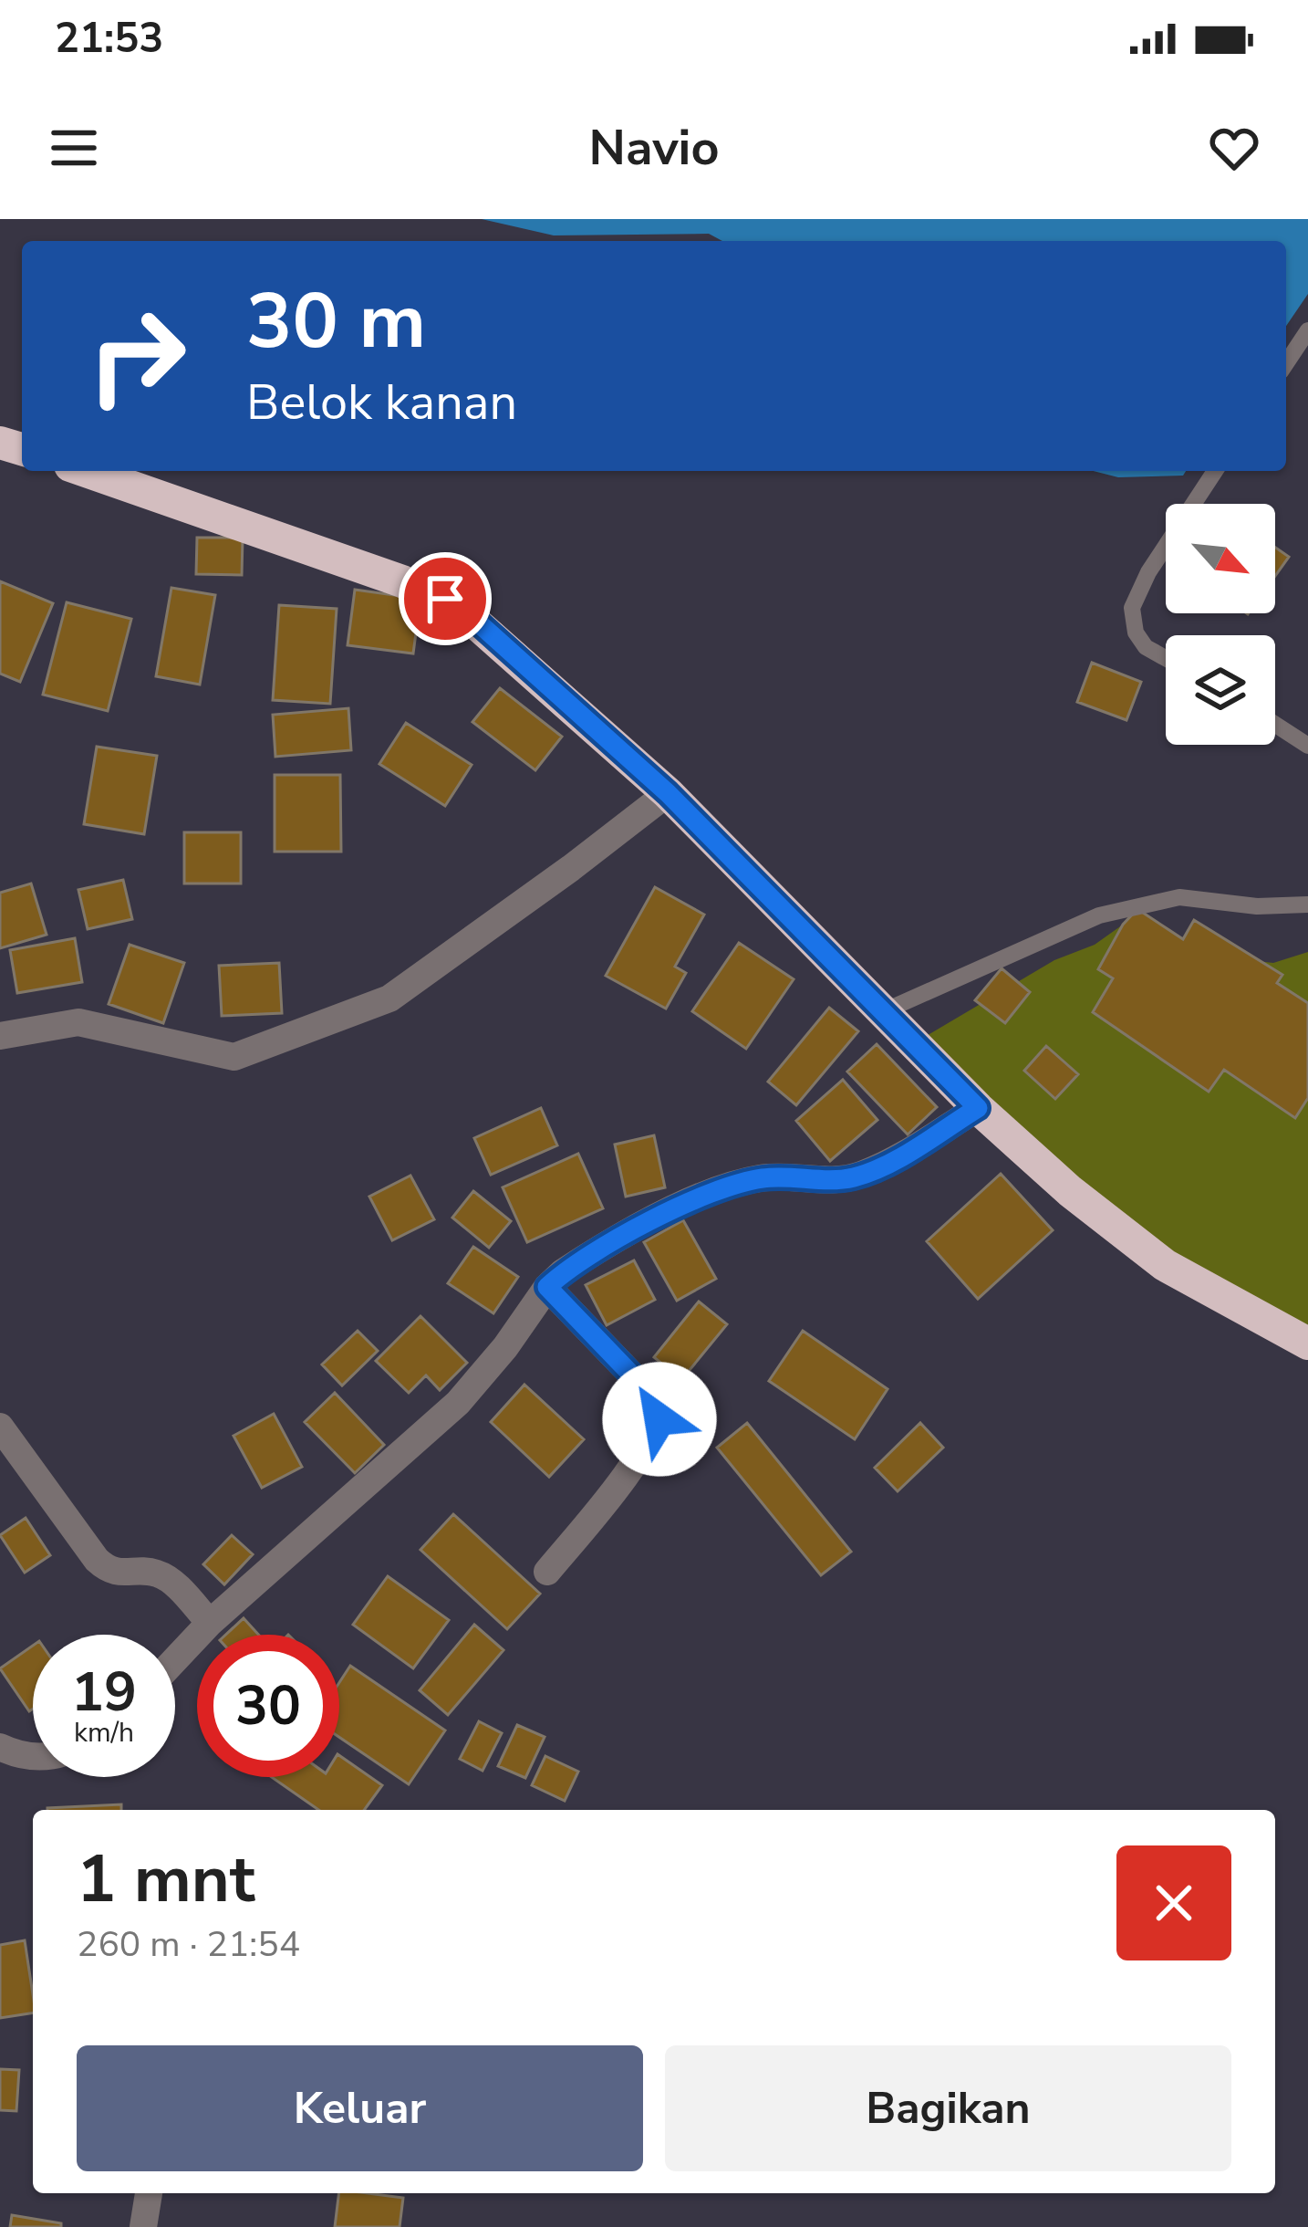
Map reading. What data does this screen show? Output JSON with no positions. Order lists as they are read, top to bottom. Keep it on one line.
{"north":"bottom right","page":{"status":"21:53","header":"Navio","turn":["30 m","Belok kanan"],"speed":"19 km/h","limit":"30","heading":["1 mnt","260 m · 21:54"],"buttons":["Keluar","Bagikan"]}}
